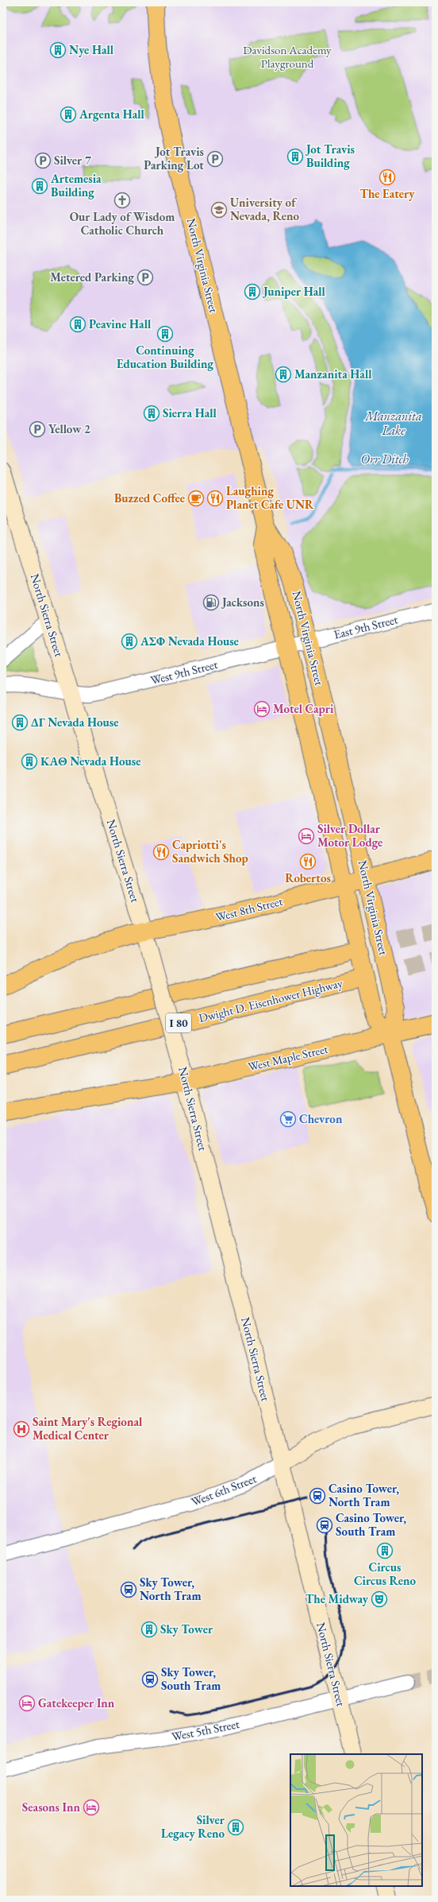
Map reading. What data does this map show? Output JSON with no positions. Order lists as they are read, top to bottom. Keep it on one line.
{"streets":{"main road":["North Virginia Street","North Sierra Street","West 8th Street","Dwight D. Eisenhower Highway","I 80","West Maple Street","West 6th Street"],"street":["East 9th Street","West 9th Street","West 5th Street"]},"crossings":[["North Virginia Street","East 9th Street"],["North Virginia Street","West 9th Street"],["North Virginia Street","West 8th Street"],["North Virginia Street","West Maple Street"],["North Sierra Street","West 9th Street"],["North Sierra Street","West 8th Street"],["North Sierra Street","West Maple Street"],["North Sierra Street","West 6th Street"],["North Sierra Street","West 5th Street"],["East 9th Street","West 9th Street"]],"water":["Manzanita Lake","Orr Ditch"],"parks":["Davidson Academy Playground"],"places":{"building":["Nye Hall","Argenta Hall","Jot Travis Building","Artemesia Building","Juniper Hall","Peavine Hall","Continuing Education Building","Manzanita Hall","Sierra Hall","ΑΣΦ Nevada House","ΔΓ Nevada House","ΚΑΘ Nevada House","Circus Circus Reno","Sky Tower","Silver Legacy Reno"],"parking":["Jot Travis Parking Lot","Silver 7","Metered Parking","Yellow 2"],"restaurant":["The Eatery","Laughing Planet Cafe UNR","Capriotti's Sandwich Shop","Robertos"],"church":["Our Lady of Wisdom Catholic Church"],"school or university":["University of Nevada, Reno"],"cafe":["Buzzed Coffee"],"fuel station":["Jacksons"],"hotel":["Motel Capri","Silver Dollar Motor Lodge","Gatekeeper Inn","Seasons Inn"],"supermarket":["Chevron"],"hospital":["Saint Mary's Regional Medical Center"],"station":["Casino Tower, North Tram","Casino Tower, South Tram","Sky Tower, North Tram","Sky Tower, South Tram"],"theatre":["The Midway"]}}
